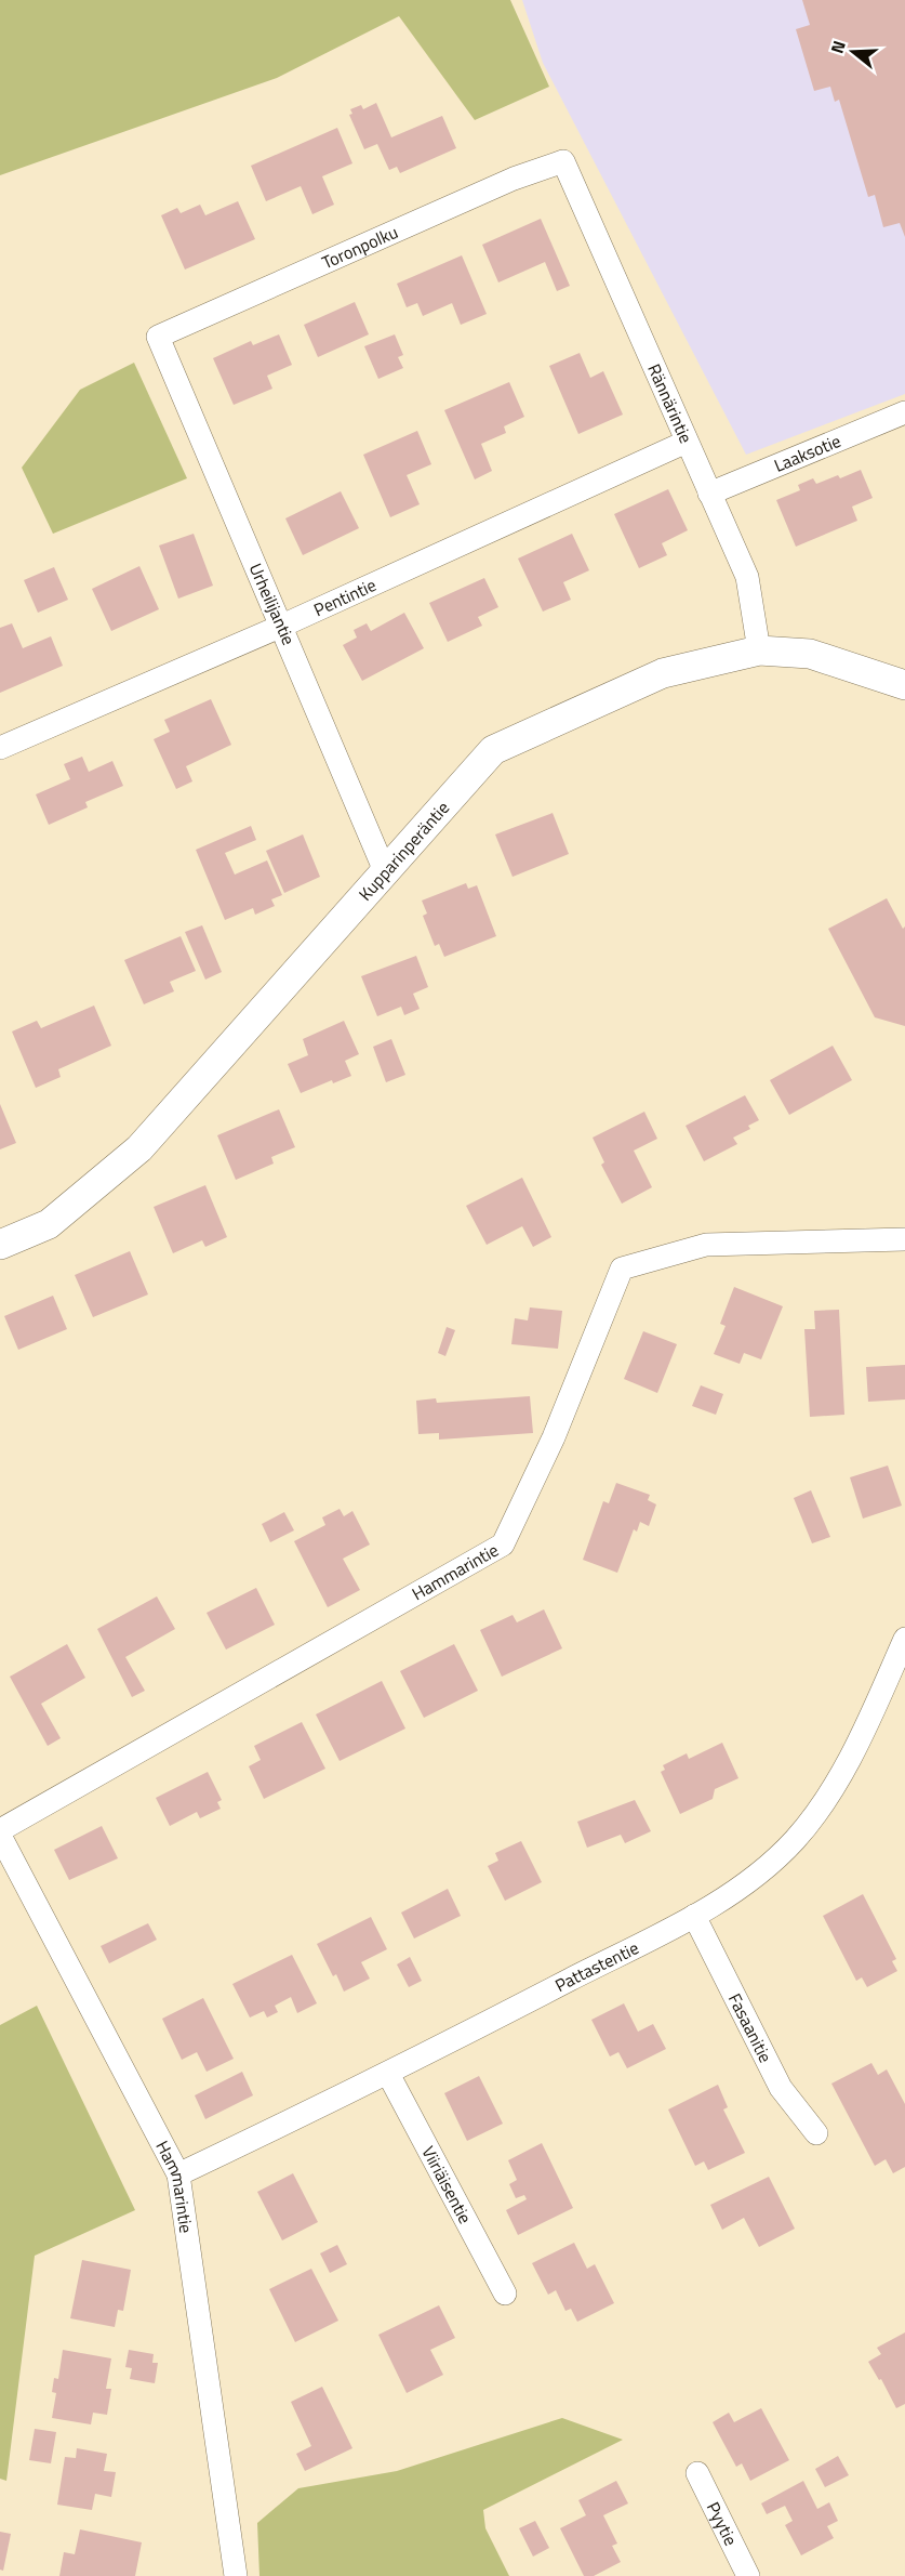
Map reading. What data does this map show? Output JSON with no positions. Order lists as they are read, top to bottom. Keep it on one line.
{"streets":{"street":["Toronpolku","Rännärintie","Laaksotie","Pentintie","Urheilijantie","Kupparinperäntie","Hammarintie","Pattastentie","Fasaanitie","Viiriäisentie","Pyytie"]},"crossings":[["Toronpolku","Rännärintie"],["Toronpolku","Urheilijantie"],["Rännärintie","Laaksotie"],["Rännärintie","Pentintie"],["Rännärintie","Kupparinperäntie"],["Pentintie","Urheilijantie"],["Urheilijantie","Kupparinperäntie"],["Hammarintie","Pattastentie"],["Pattastentie","Fasaanitie"],["Pattastentie","Viiriäisentie"]],"north":"left"}
